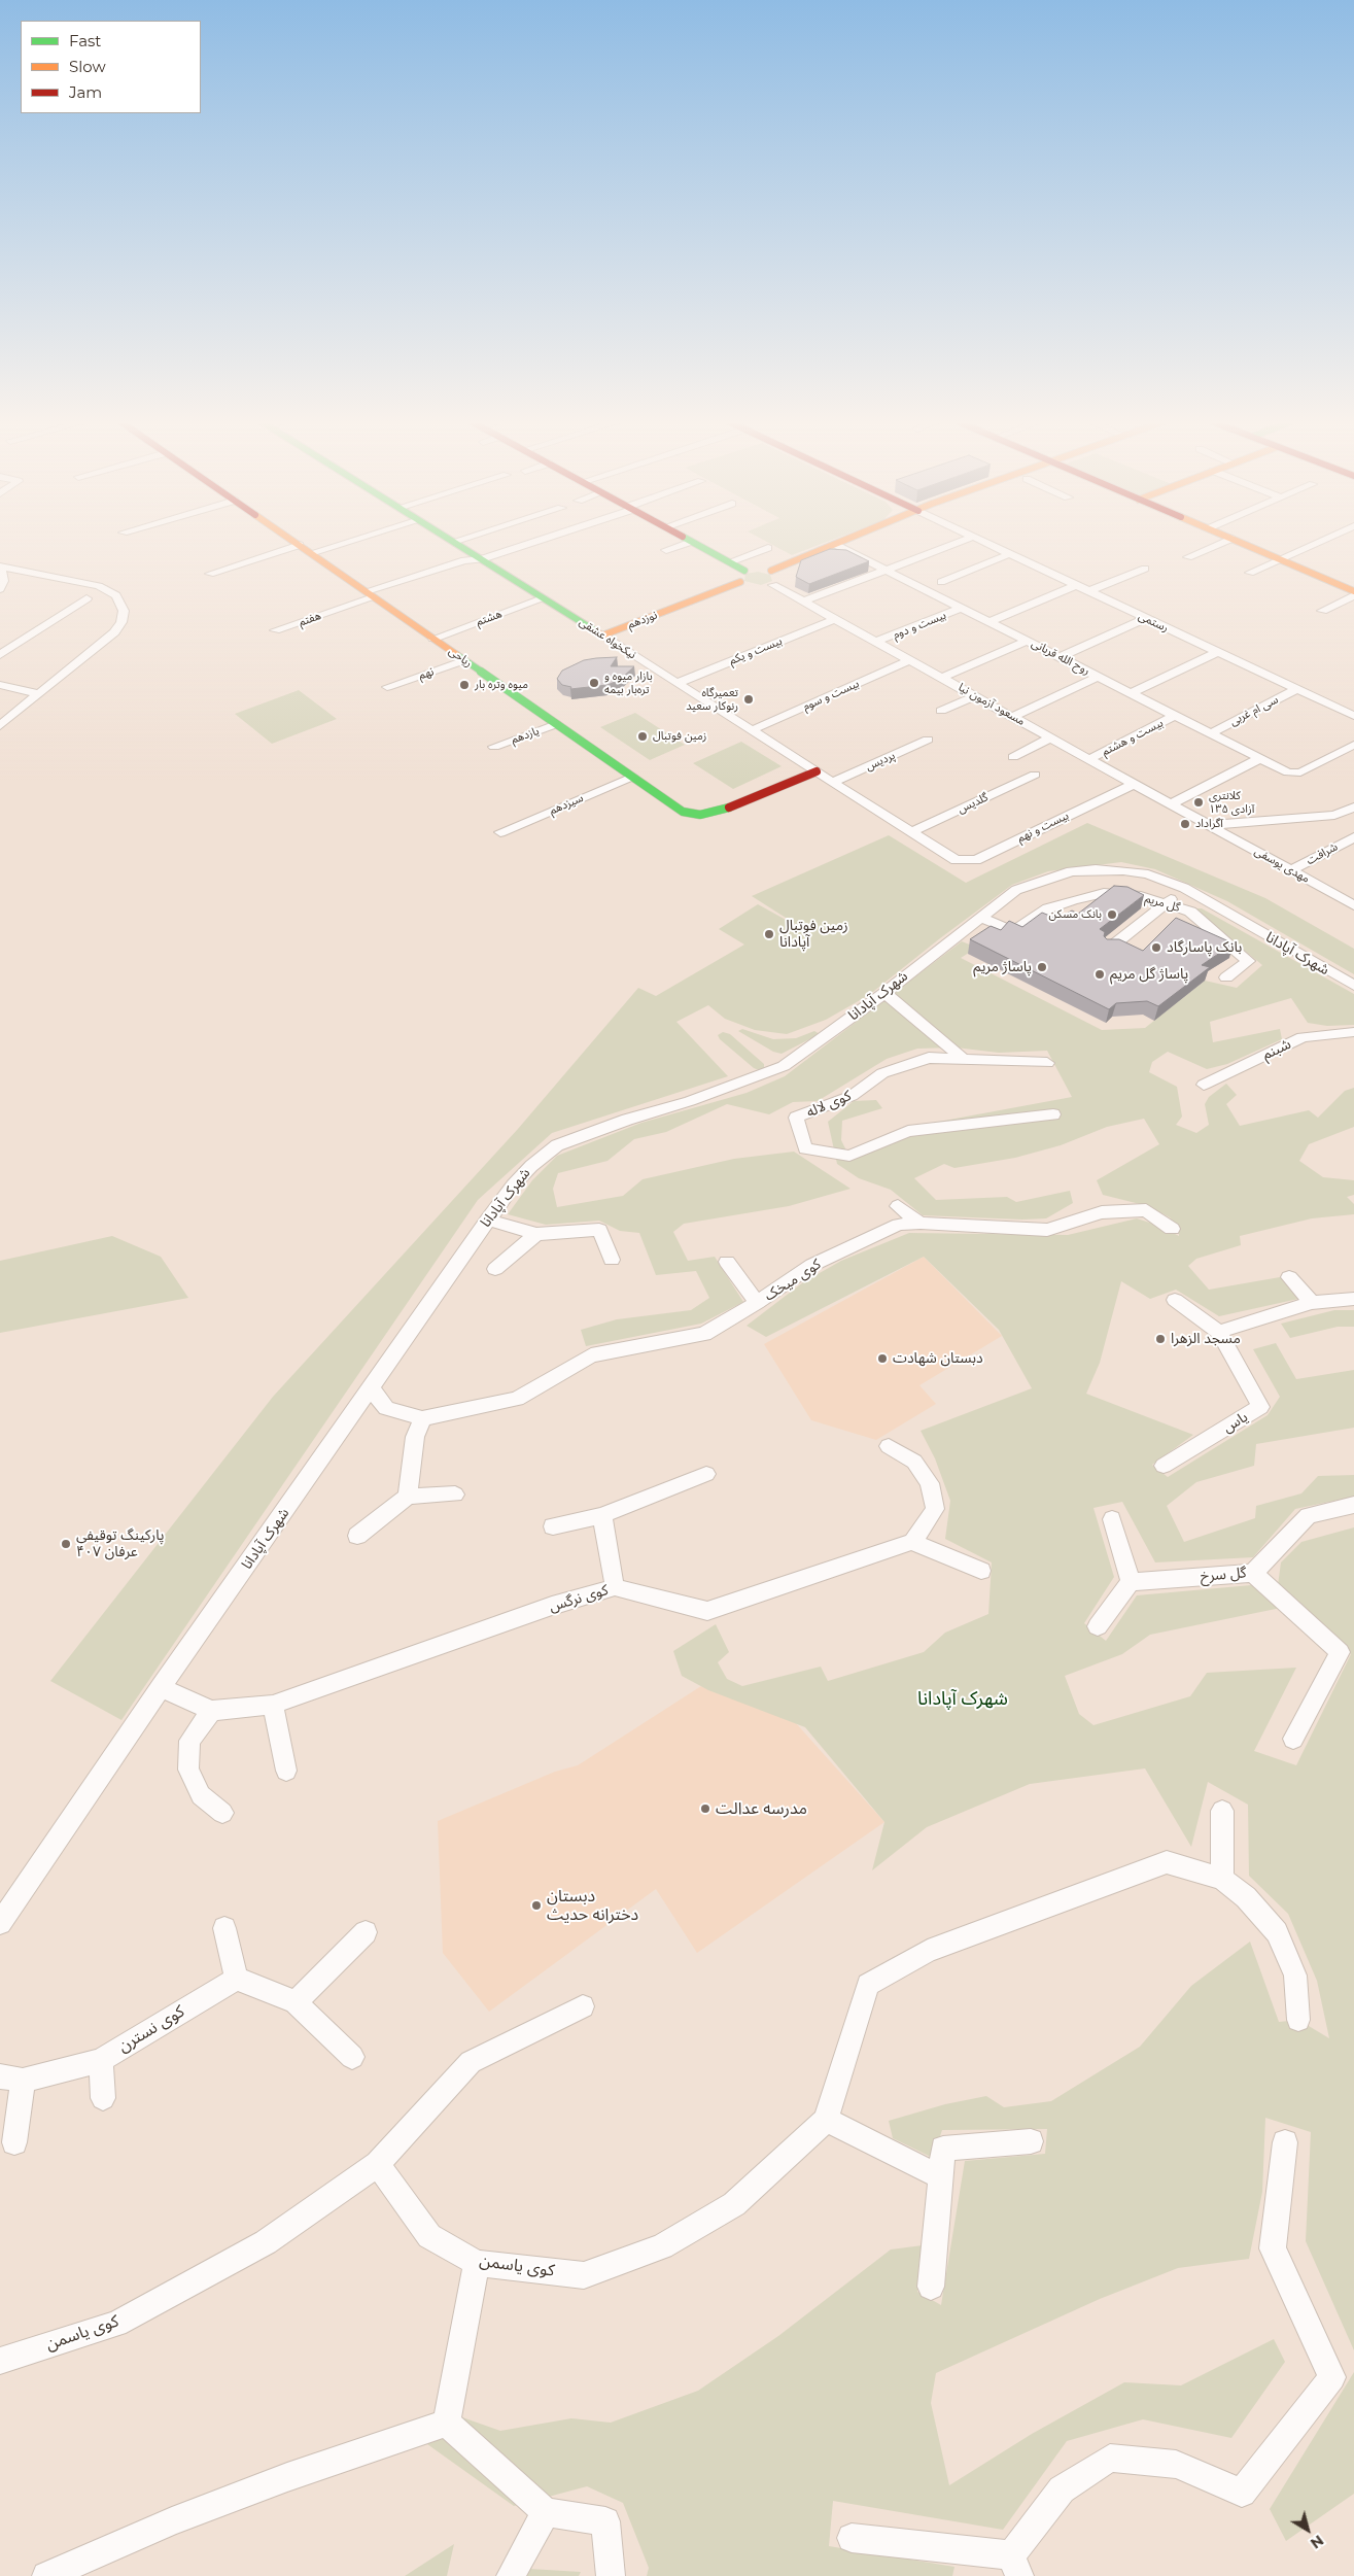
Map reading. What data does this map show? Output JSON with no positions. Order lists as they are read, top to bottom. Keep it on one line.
{"streets":{"street":["هشتم","هفتم","نوزدهم","رستمی","بیست و دوم","نیکخواه عشقی","بیست و یکم","ریاحی","روح الله قربانی","نهم","بیست و سوم","مسعود آزمون نیا","سی ام غربی","یازدهم","بیست و هشتم","پردیس","گلدیس","سیزدهم","بیست و نهم","شرافت","مهدی یوسفی","گل مریم","شهرک آپادانا","شبنم","کوی لاله","کوی میخک","یاس","گل سرخ","کوی نرگس","کوی نسترن","کوی یاسمن"]},"crossings":[["هشتم","نیکخواه عشقی"],["هشتم","ریاحی"],["هفتم","ریاحی"],["نوزدهم","نیکخواه عشقی"],["رستمی","سی ام غربی"],["بیست و دوم","روح الله قربانی"],["بیست و دوم","مسعود آزمون نیا"],["نیکخواه عشقی","بیست و یکم"],["نیکخواه عشقی","ریاحی"],["نیکخواه عشقی","بیست و سوم"],["نیکخواه عشقی","پردیس"],["نیکخواه عشقی","گلدیس"],["نیکخواه عشقی","بیست و نهم"],["بیست و یکم","مسعود آزمون نیا"],["ریاحی","نهم"],["ریاحی","یازدهم"],["ریاحی","سیزدهم"],["روح الله قربانی","سی ام غربی"],["روح الله قربانی","بیست و هشتم"],["بیست و سوم","مسعود آزمون نیا"],["مسعود آزمون نیا","بیست و هشتم"],["مسعود آزمون نیا","بیست و نهم"],["مسعود آزمون نیا","مهدی یوسفی"],["شرافت","مهدی یوسفی"],["گل مریم","شهرک آپادانا"],["شهرک آپادانا","کوی میخک"]],"districts":["شهرک آپادانا"],"places":["بازار میوه و تره‌بار بیمه","میوه وتره بار","تعمیرگاه رنوکار سعید","زمین فوتبال","کلانتری ۱۳۵ آزادی","آگراداد","بانک مسکن","زمین فوتبال آپادانا","بانک پاسارگاد","پاساژ مریم","پاساژ گل مریم","مسجد الزهرا","دبستان شهادت","پارکینگ توقیفی عرفان ۴۰۷","مدرسه عدالت","دبستان دخترانه حدیث"],"legend":["Fast","Slow","Jam"],"north":"bottom right"}
